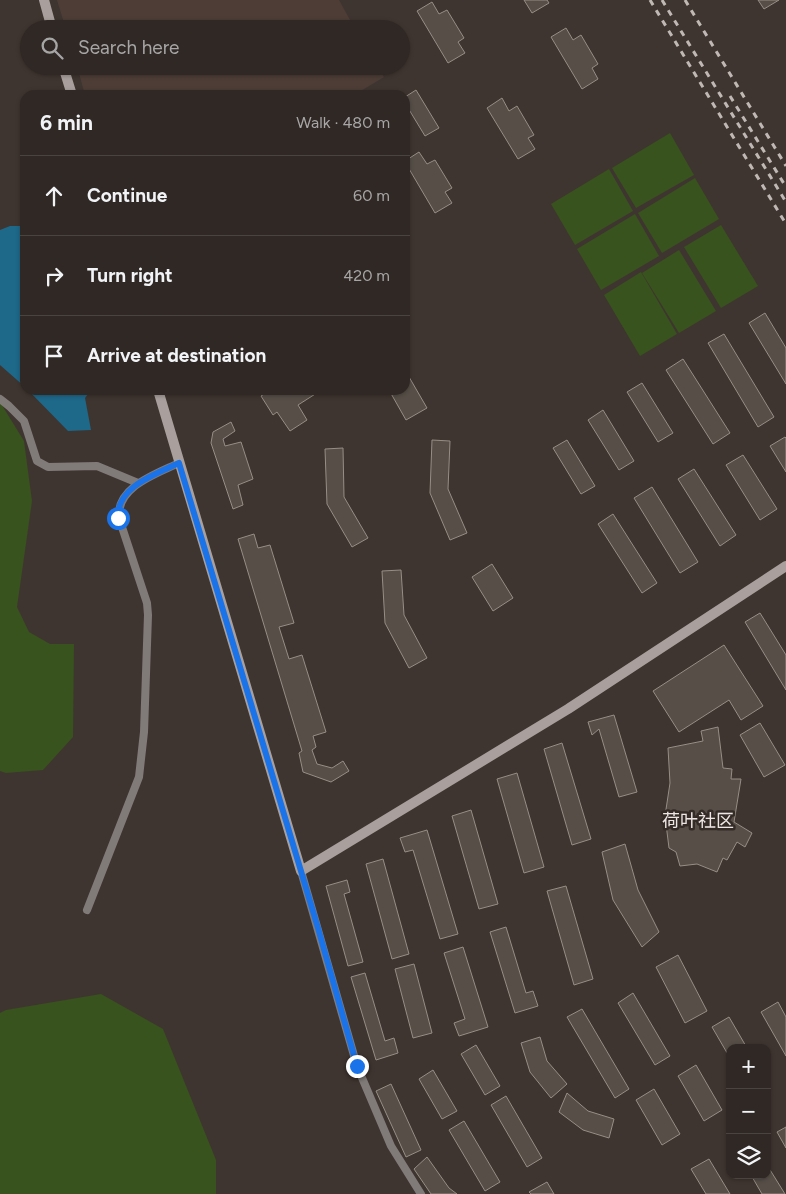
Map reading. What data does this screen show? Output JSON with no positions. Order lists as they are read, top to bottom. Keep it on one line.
{"districts":["荷叶社区"],"page":{"search":"Search here","heading":["6 min","Walk · 480 m"],"list":[["Continue","60 m"],["Turn right","420 m"],"Arrive at destination"],"map_buttons":["+","−"]}}
